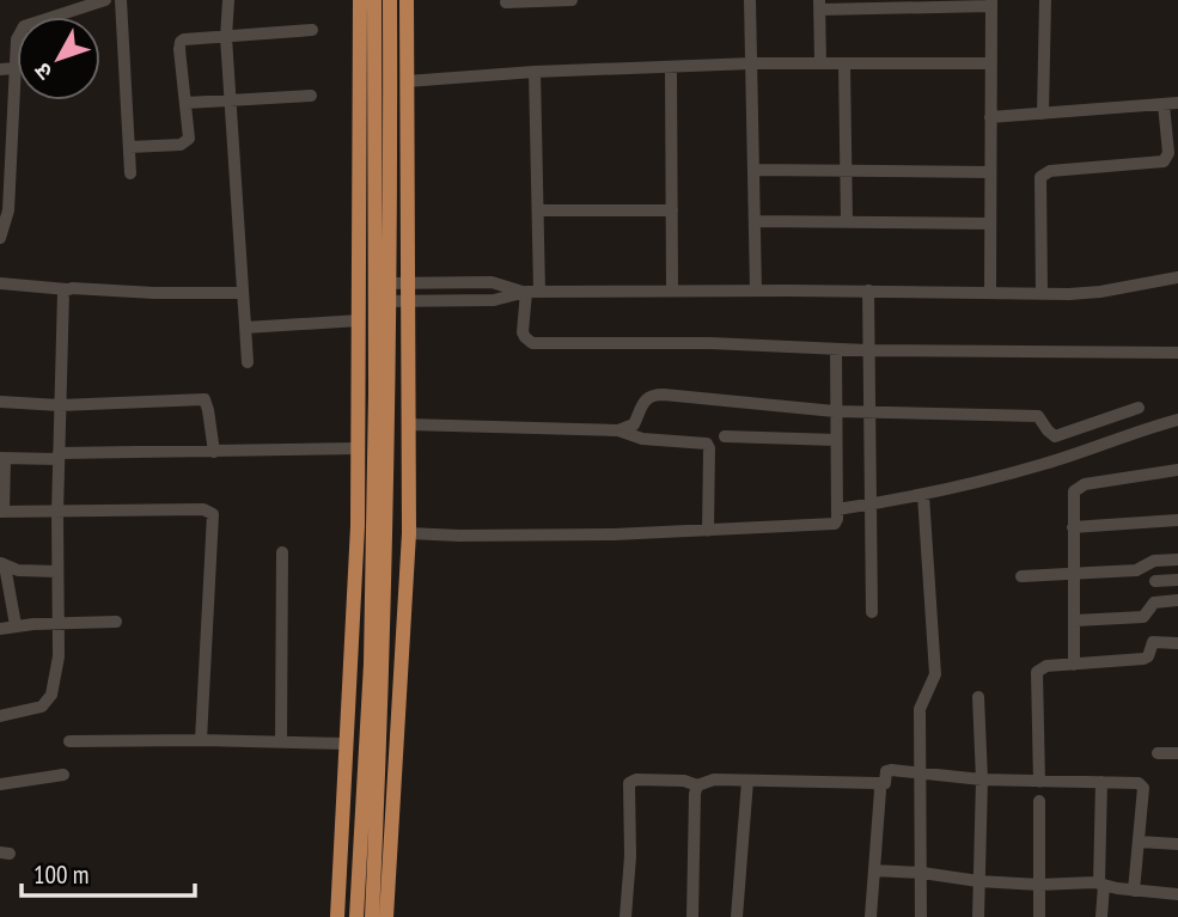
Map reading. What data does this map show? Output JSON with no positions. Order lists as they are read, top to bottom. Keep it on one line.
{"scale_bar":"100 m","north":"bottom left"}
